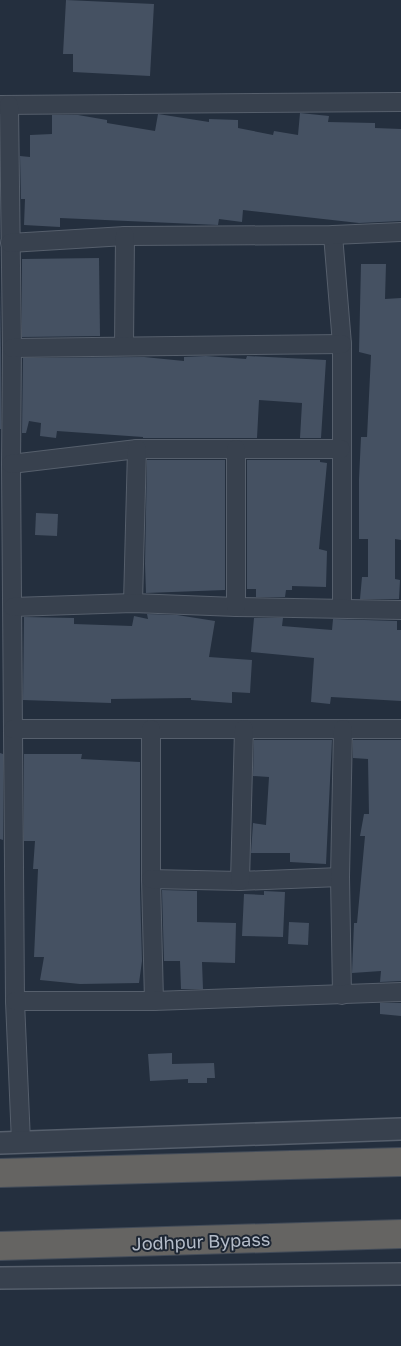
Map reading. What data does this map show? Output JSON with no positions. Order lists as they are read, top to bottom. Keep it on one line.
{"streets":{"highway":["Jodhpur Bypass"]}}
